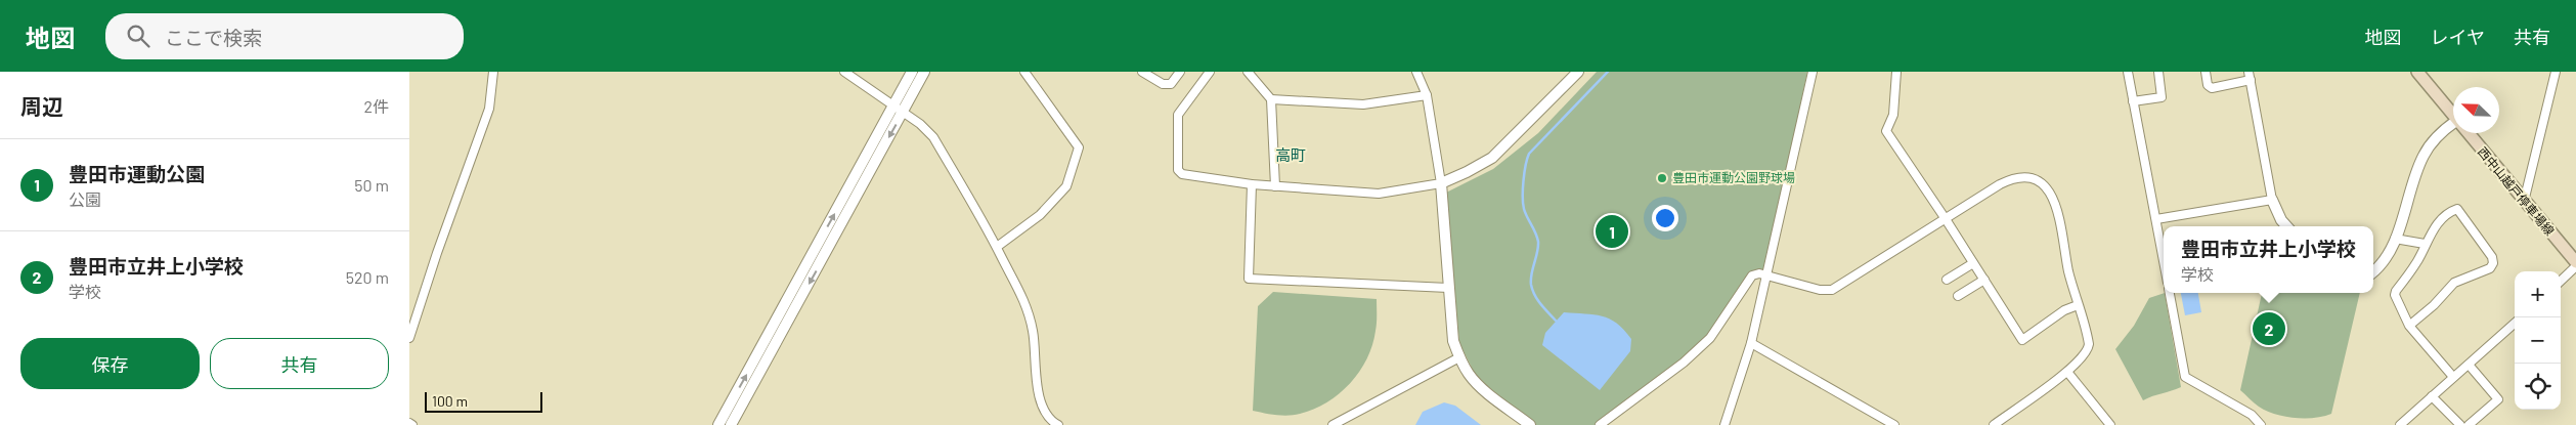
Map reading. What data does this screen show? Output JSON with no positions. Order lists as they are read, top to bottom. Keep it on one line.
{"streets":{"main road":["西中山越戸停車場線"]},"districts":["高町"],"places":["豊田市運動公園野球場"],"scale_bar":"100 m","north":"top left","page":{"header":"地図","search":"ここで検索","nav":["地図","レイヤ","共有"],"heading":["周辺","2件"],"list":[{"mark":"1","name":"豊田市運動公園","note":"公園","value":"50 m"},{"mark":"2","name":"豊田市立井上小学校","note":"学校","value":"520 m"}],"pins":["1","2"],"popup":["豊田市立井上小学校","学校"],"map_buttons":["+","−"],"buttons":["保存","共有"],"scale":"100 m"}}
